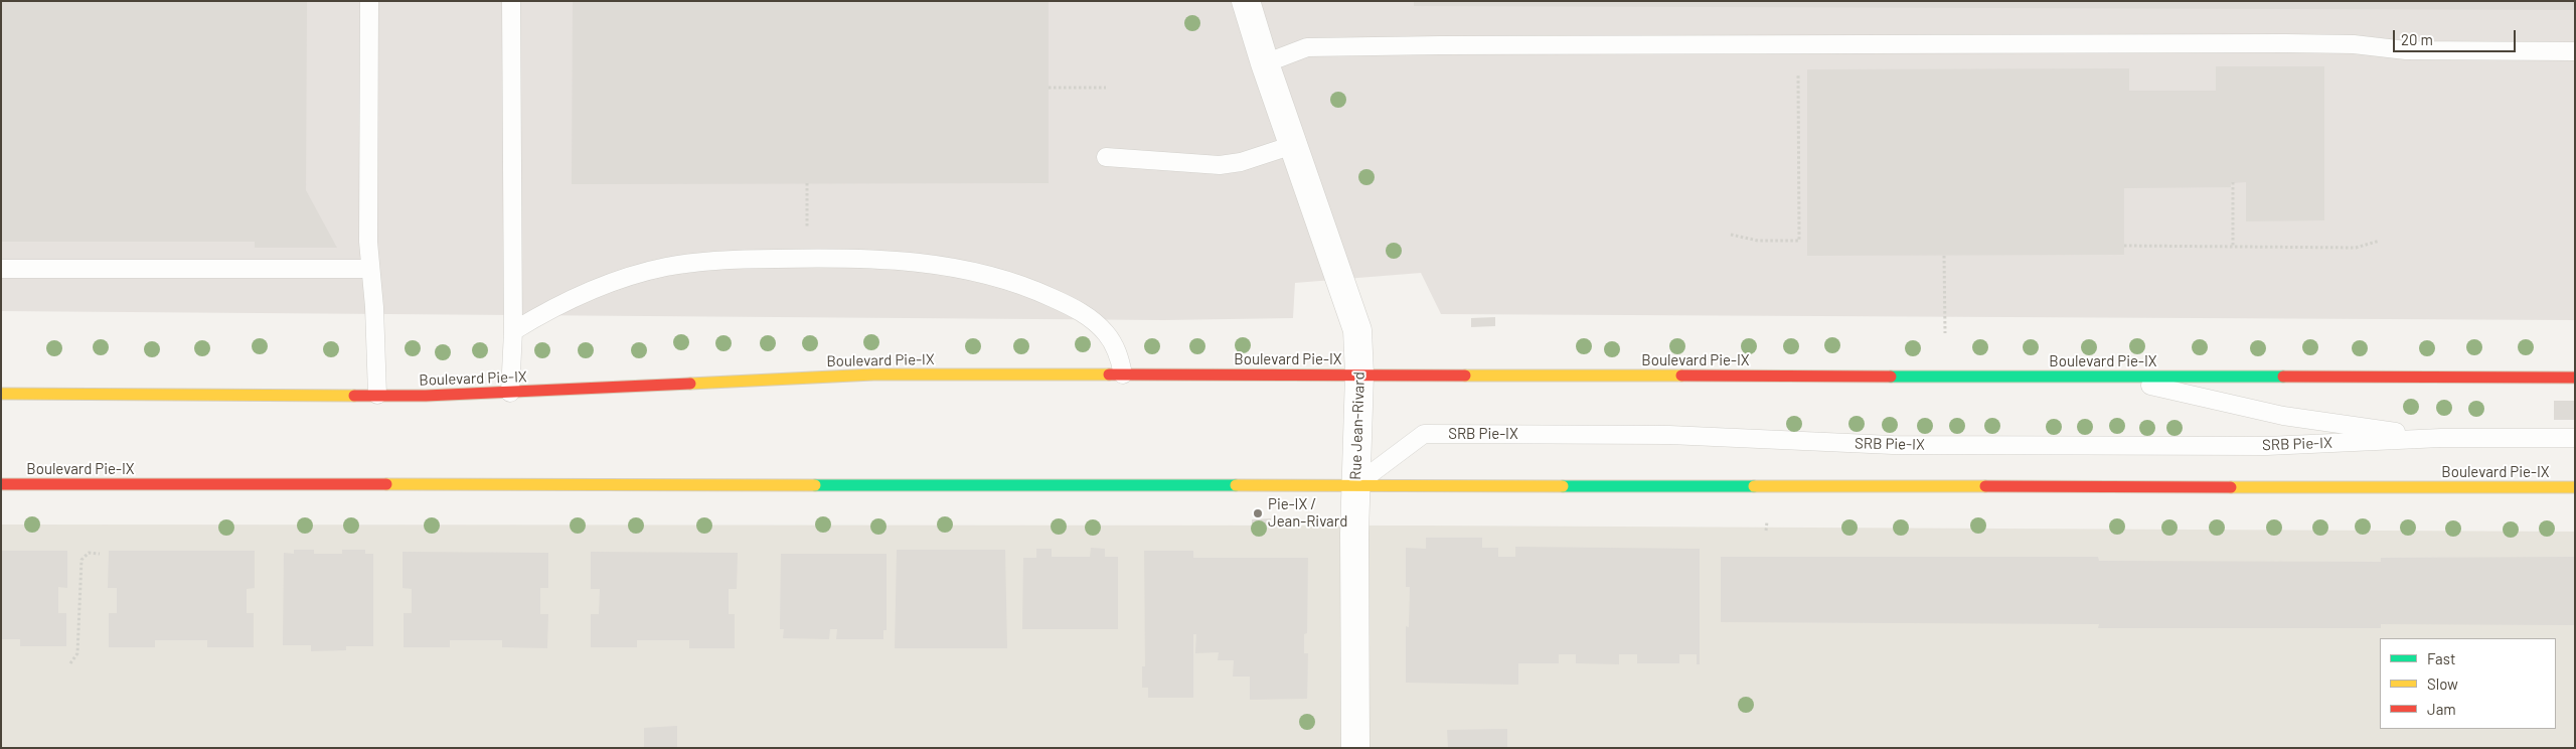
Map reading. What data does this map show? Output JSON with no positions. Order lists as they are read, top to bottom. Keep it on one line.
{"streets":{"main road":["Boulevard Pie-IX"],"street":["Rue Jean-Rivard"],"lane":["SRB Pie-IX"]},"crossings":[["Boulevard Pie-IX","Rue Jean-Rivard"],["Boulevard Pie-IX","SRB Pie-IX"],["Rue Jean-Rivard","SRB Pie-IX"]],"places":["Pie-IX / Jean-Rivard"],"legend":["Fast","Slow","Jam"],"scale_bar":"20 m"}
